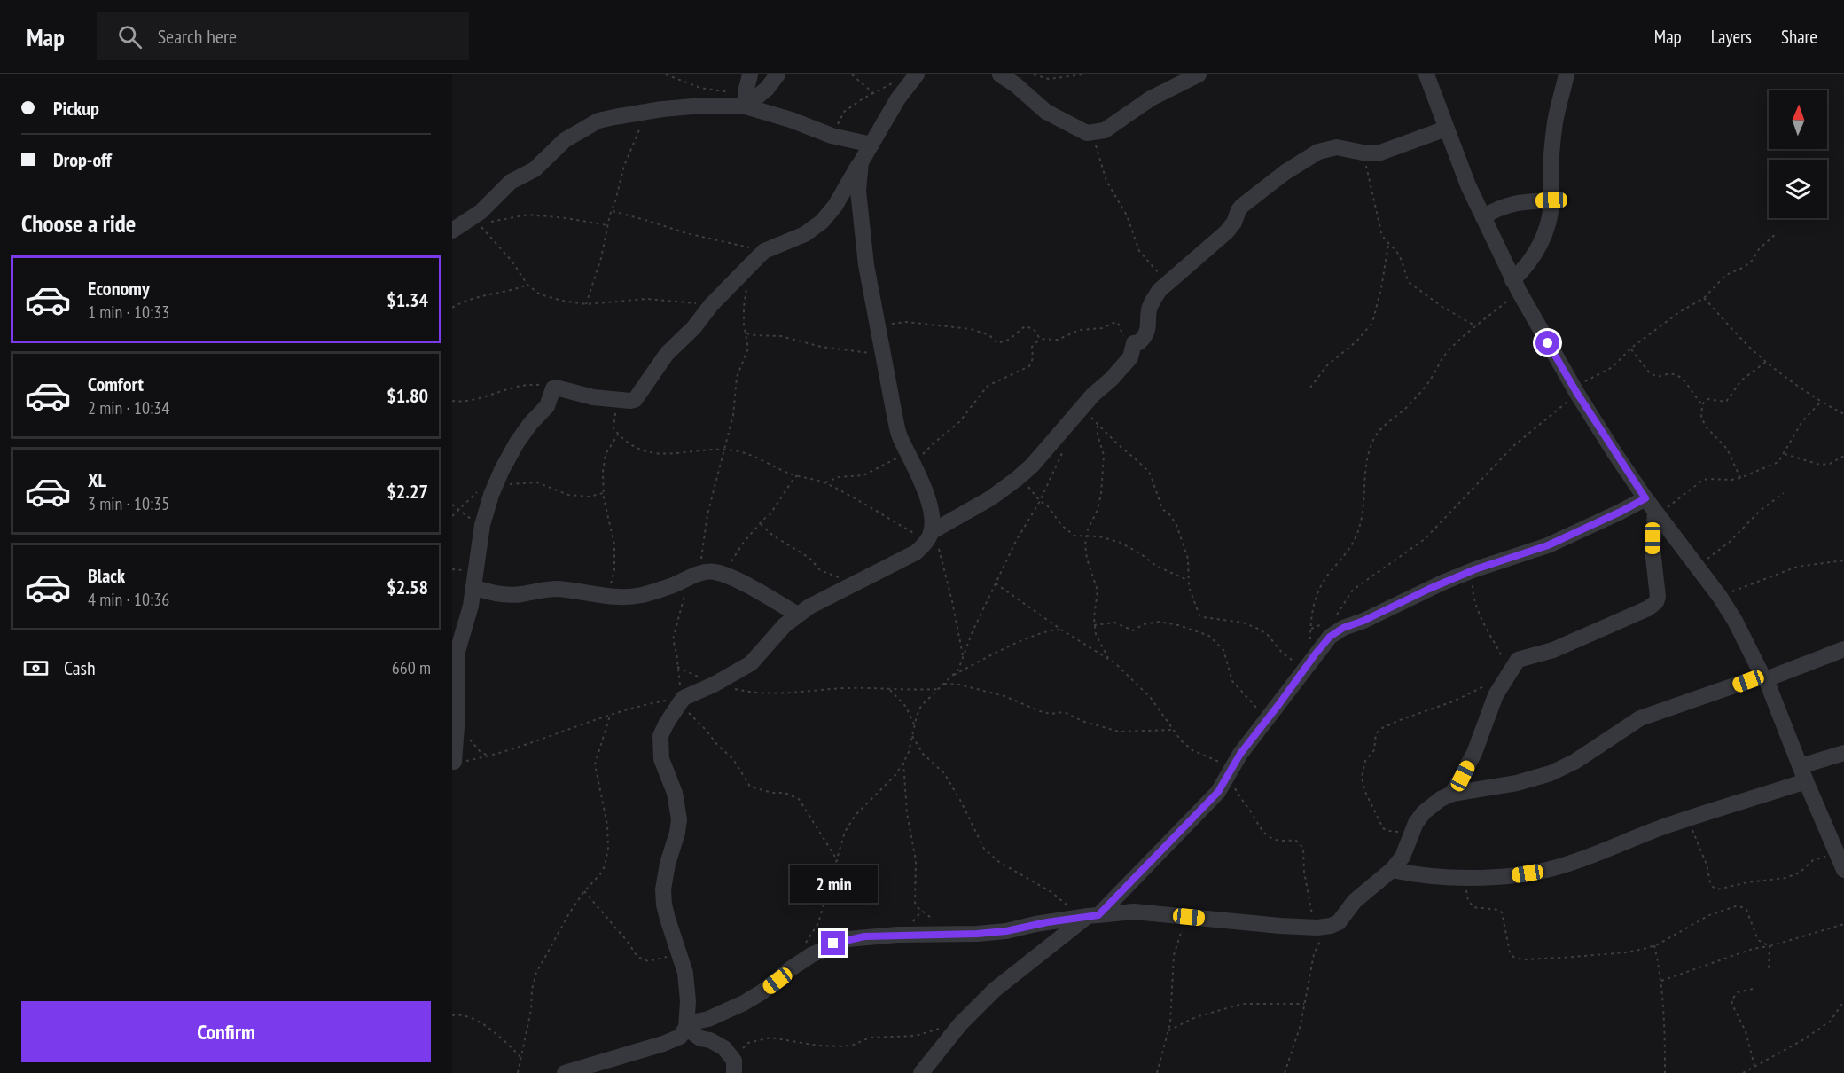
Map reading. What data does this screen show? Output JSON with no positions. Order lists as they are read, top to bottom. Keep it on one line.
{"north":"top","page":{"header":"Map","search":"Search here","nav":["Map","Layers","Share"],"banner":["Pickup","Drop-off"],"heading":"Choose a ride","list":[{"name":"Economy","note":"1 min · 10:33","value":"$1.34"},{"name":"Comfort","note":"2 min · 10:34","value":"$1.80"},{"name":"XL","note":"3 min · 10:35","value":"$2.27"},{"name":"Black","note":"4 min · 10:36","value":"$2.58"}],"pay":["Cash","660 m"],"bubble":"2 min","buttons":"Confirm"}}
